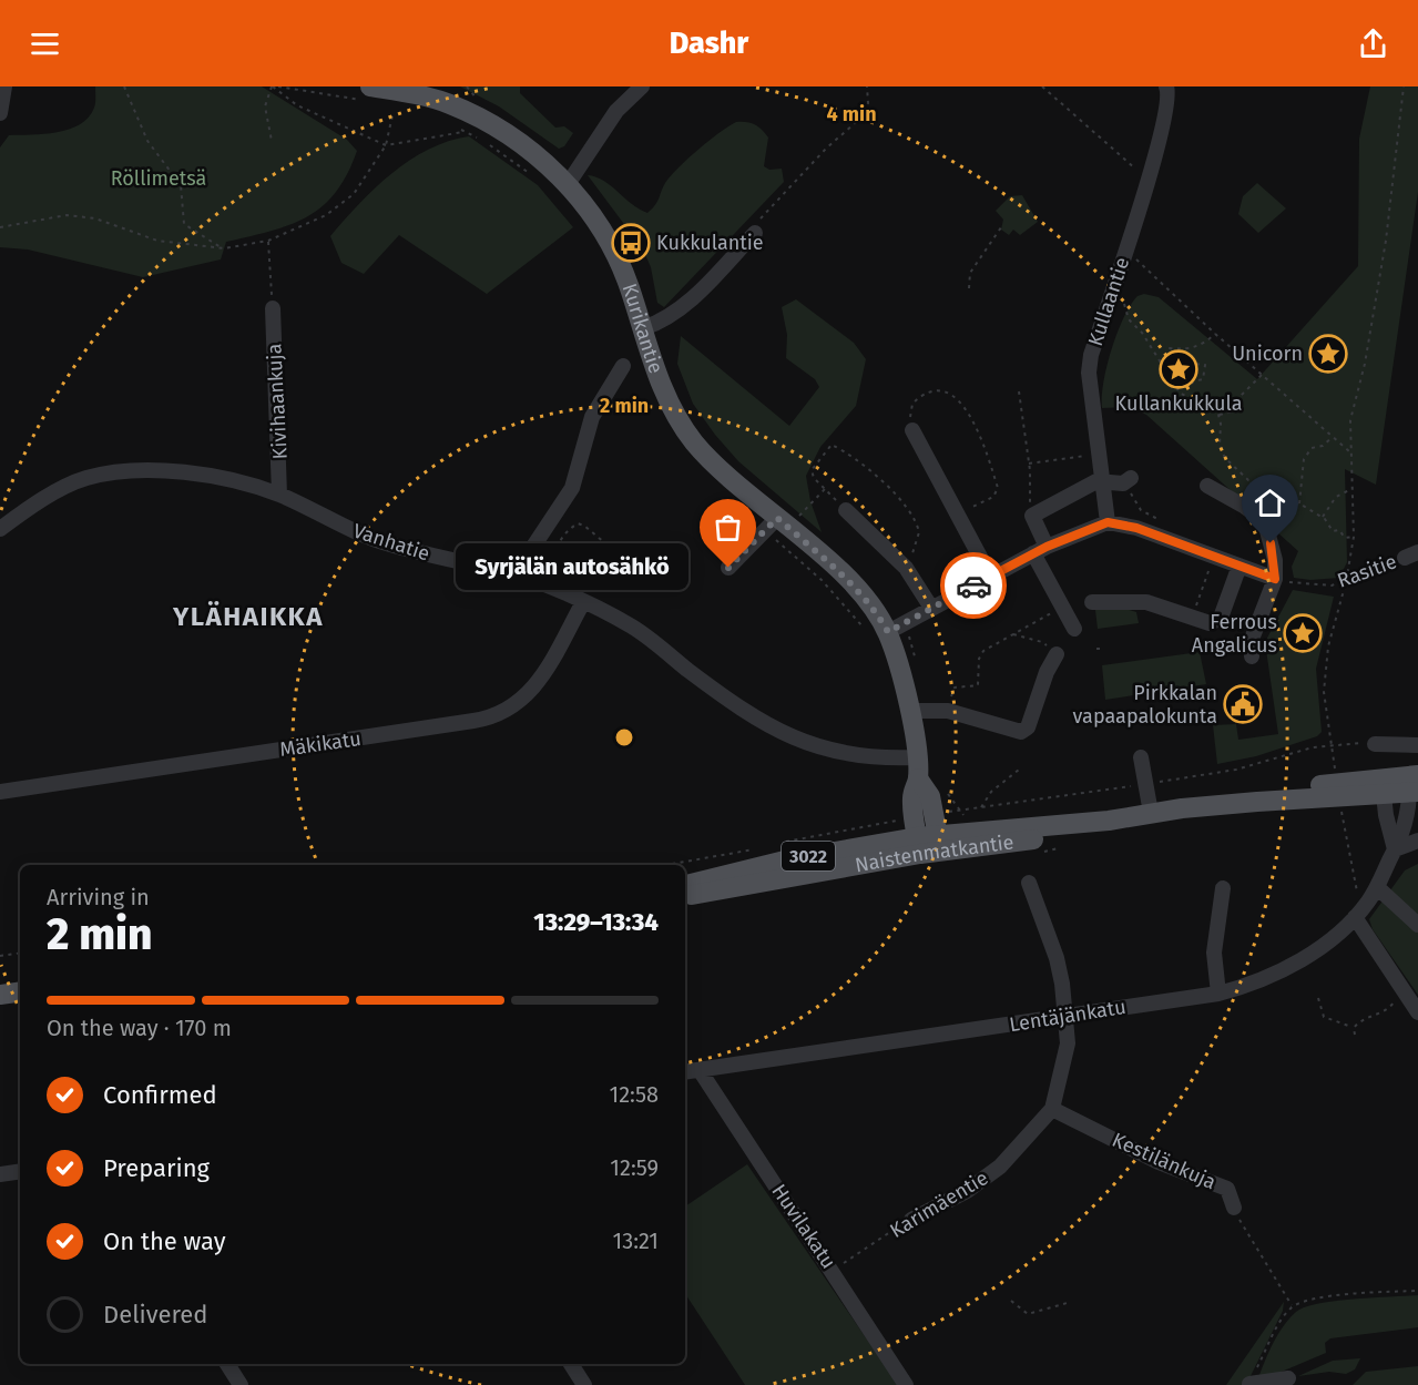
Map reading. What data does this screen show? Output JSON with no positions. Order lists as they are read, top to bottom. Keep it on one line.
{"streets":{"main road":["Kurikantie","Naistenmatkantie","3022"],"street":["Kullaantie","Kivihaankuja","Vanhatie","Mäkikatu","Lentäjänkatu","Kestilänkuja","Karimäentie","Huvilakatu"],"path":["Rasitie"]},"crossings":[["Kurikantie","Vanhatie"],["Kurikantie","Naistenmatkantie"],["Kivihaankuja","Vanhatie"],["Vanhatie","Mäkikatu"],["Naistenmatkantie","Lentäjänkatu"],["Lentäjänkatu","Huvilakatu"],["Kestilänkuja","Karimäentie"],["Karimäentie","Huvilakatu"]],"districts":["YLÄHAIKKA"],"parks":["Röllimetsä"],"places":{"bus stop":["Kukkulantie"],"place":["Unicorn","Kullankukkula","Ferrous Angalicus"],"other":["Syrjälän autosähkö"],"public building":["Pirkkalan vapaapalokunta"]},"page":{"header":"Dashr","bubble":"Syrjälän autosähkö","heading":["2 min","Arriving in","13:29–13:34"],"bar":"On the way · 170 m","list":[["Confirmed","12:58"],["Preparing","12:59"],["On the way","13:21"],"Delivered"]},"rings":["4 min","2 min"]}
